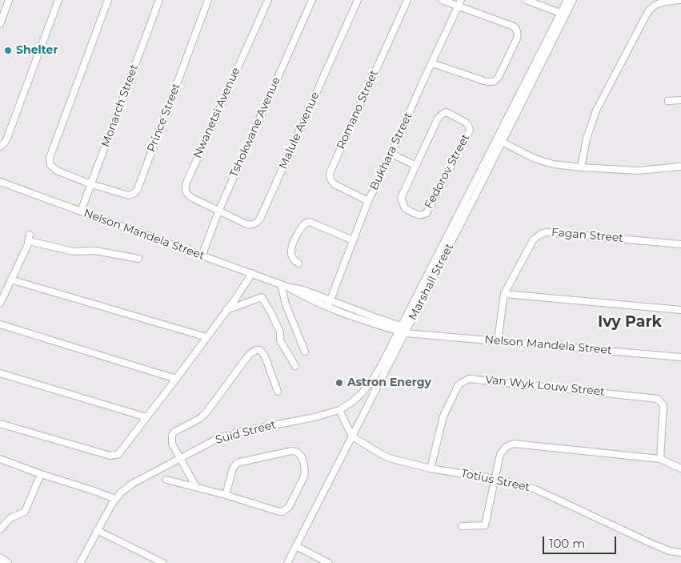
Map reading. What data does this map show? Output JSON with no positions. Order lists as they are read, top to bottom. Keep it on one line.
{"streets":{"street":["Monarch Street","Romano Street","Nwanetsi Avenue","Prince Street","Tshokwane Avenue","Malule Avenue","Bukhara Street","Fedorov Street","Nelson Mandela Street","Fagan Street","Marshall Street","Van Wyk Louw Street","Suid Street","Totius Street"]},"crossings":[["Monarch Street","Prince Street"],["Monarch Street","Nelson Mandela Street"],["Romano Street","Bukhara Street"],["Nwanetsi Avenue","Tshokwane Avenue"],["Nwanetsi Avenue","Malule Avenue"],["Tshokwane Avenue","Malule Avenue"],["Tshokwane Avenue","Nelson Mandela Street"],["Bukhara Street","Nelson Mandela Street"],["Nelson Mandela Street","Fagan Street"],["Nelson Mandela Street","Marshall Street"],["Nelson Mandela Street","Suid Street"],["Marshall Street","Suid Street"],["Marshall Street","Totius Street"],["Van Wyk Louw Street","Totius Street"]],"districts":["Ivy Park"],"places":["Shelter","Astron Energy"],"scale_bar":"100 m"}
